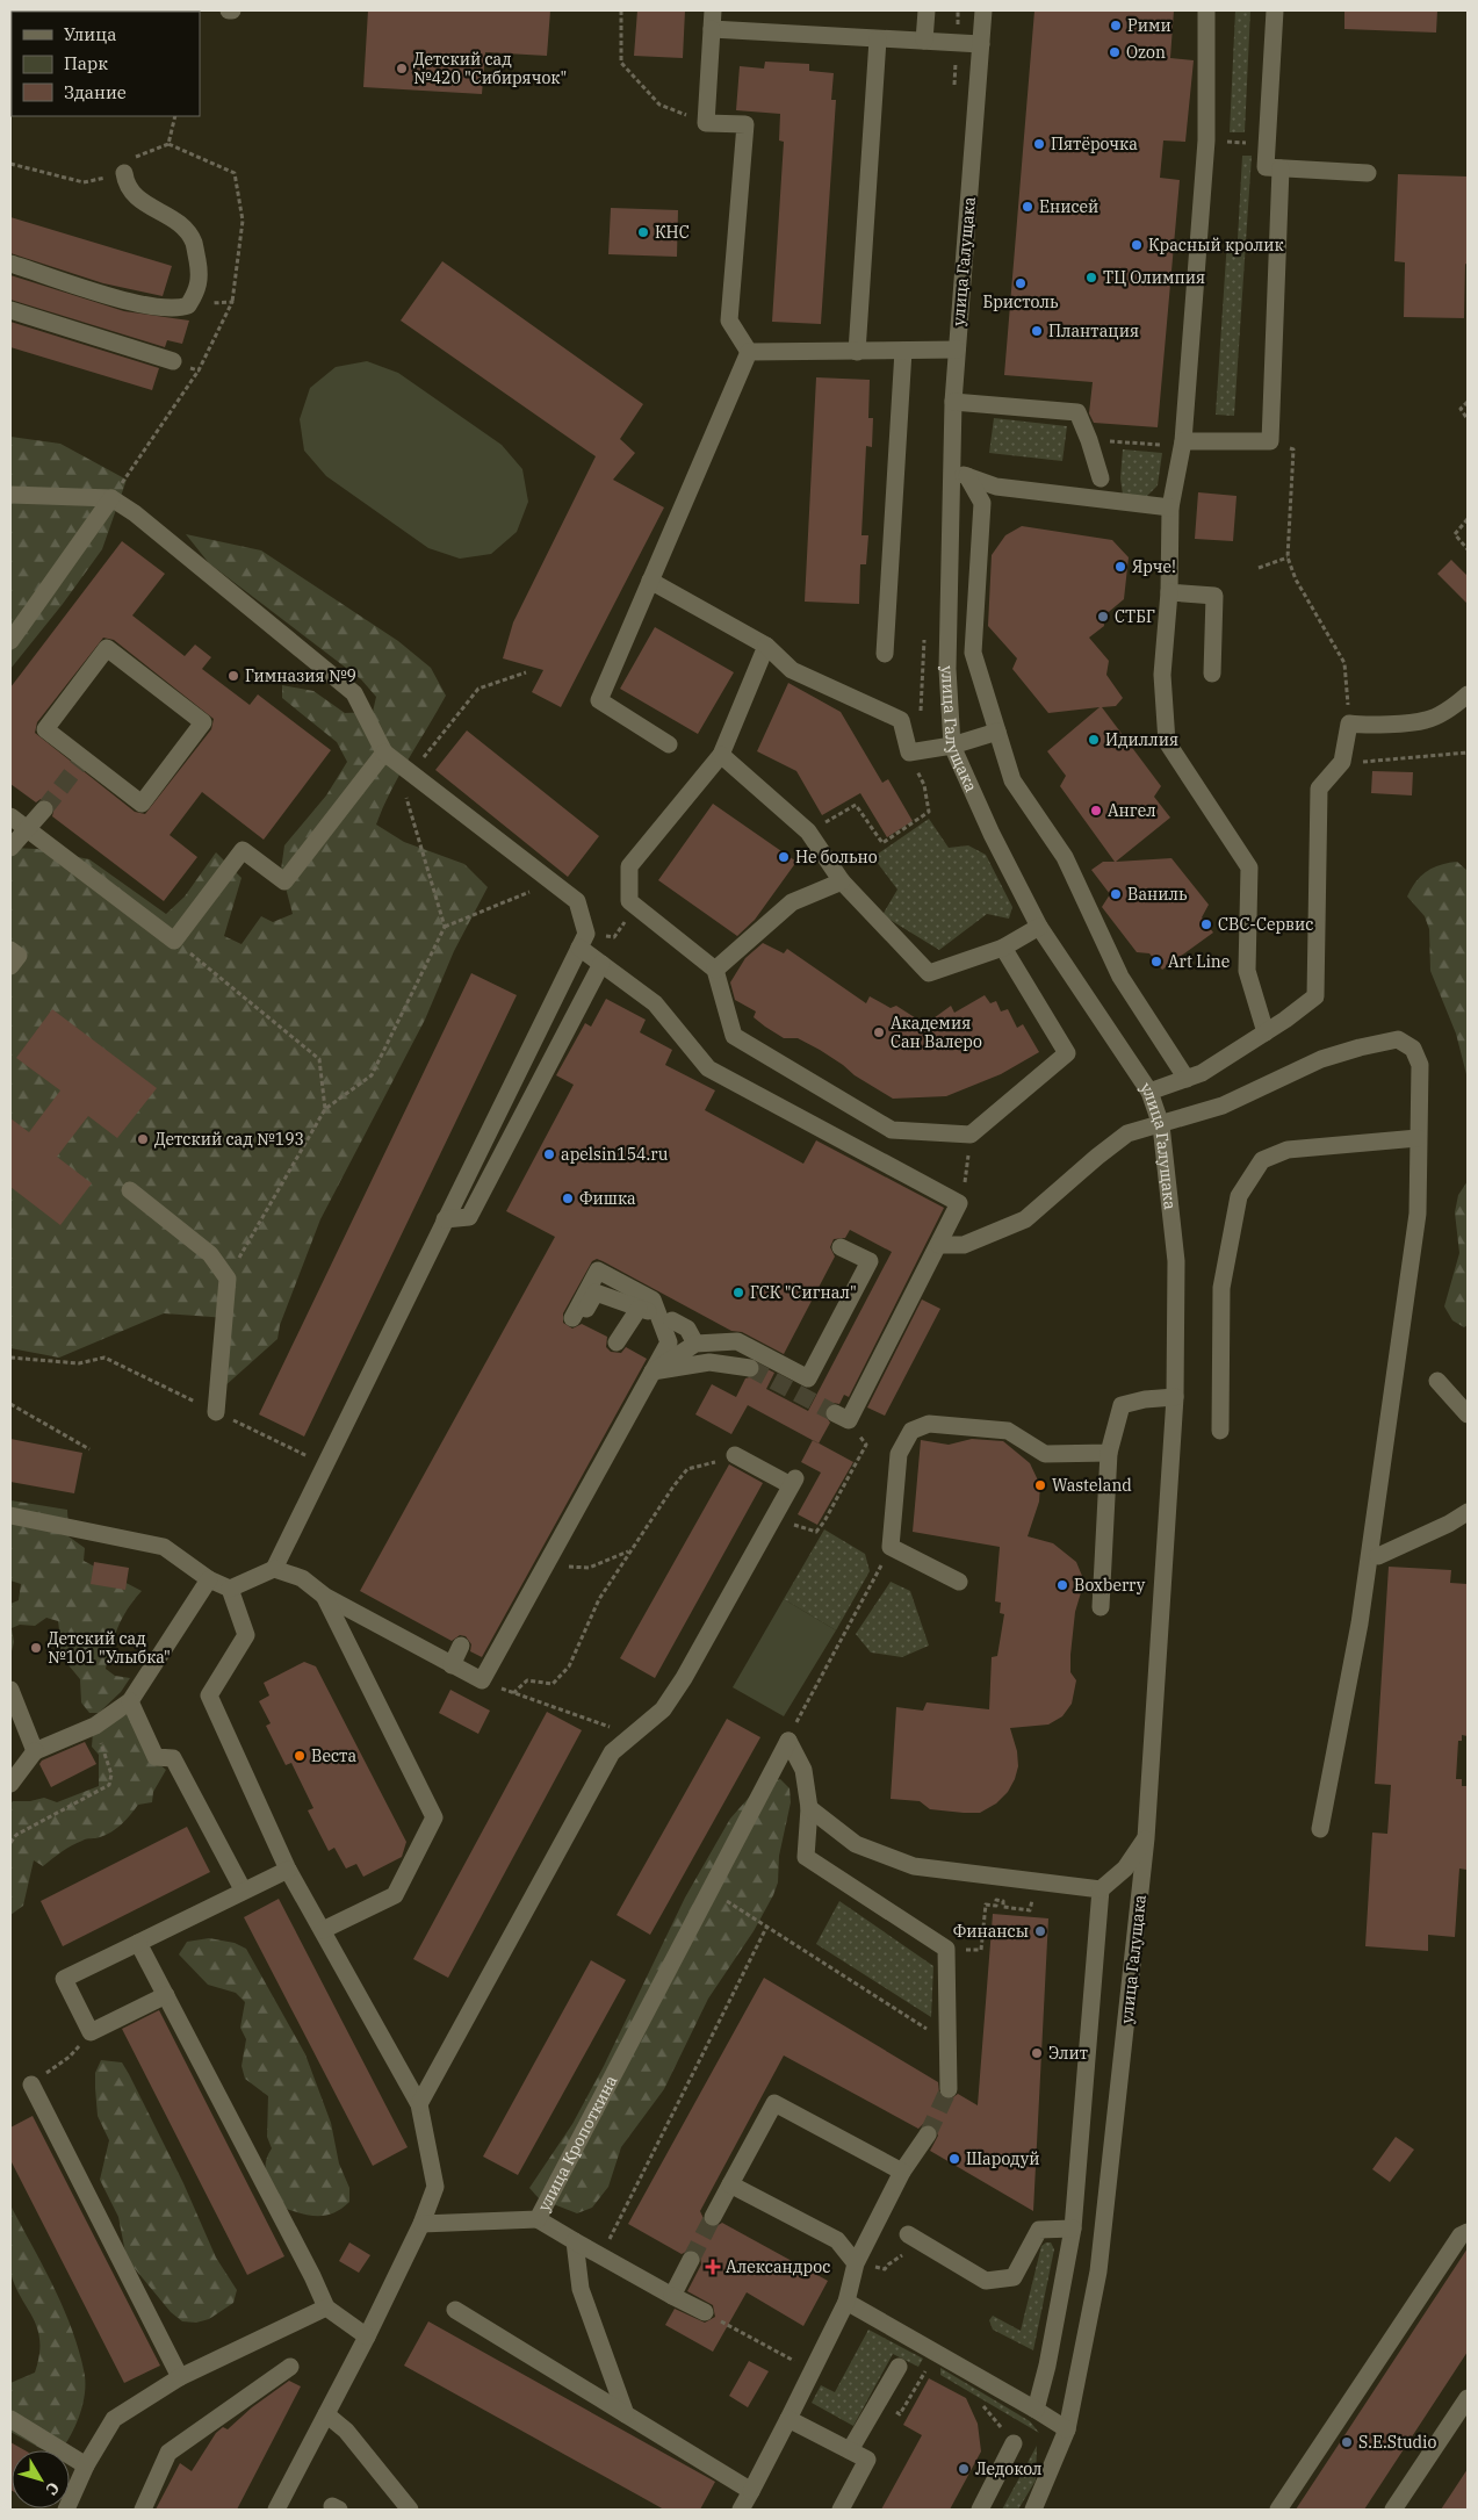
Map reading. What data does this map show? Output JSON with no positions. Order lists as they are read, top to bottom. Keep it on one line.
{"streets":{"street":["улица Галущака","улица Кропоткина"]},"places":{"other":["Рими","Ozon","Детский сад №420 \"Сибирячок\"","Пятёрочка","Енисей","КНС","Красный кролик","ТЦ Олимпия","Бристоль","Плантация","Ярче!","СТБГ","Гимназия №9","Идиллия","Ангел","Не больно","Ваниль","СВС-Сервис","Art Line","Академия Сан Валеро","Детский сад №193","apelsin154.ru","Фишка","ГСК \"Сигнал\"","Wasteland","Boxberry","Детский сад №101 \"Улыбка\"","Веста","Финансы","Элит","Шародуй","S.E.Studio","Ледокол"],"health":["Александрос"]},"legend":["Улица","Парк","Здание"],"north":"bottom right"}
